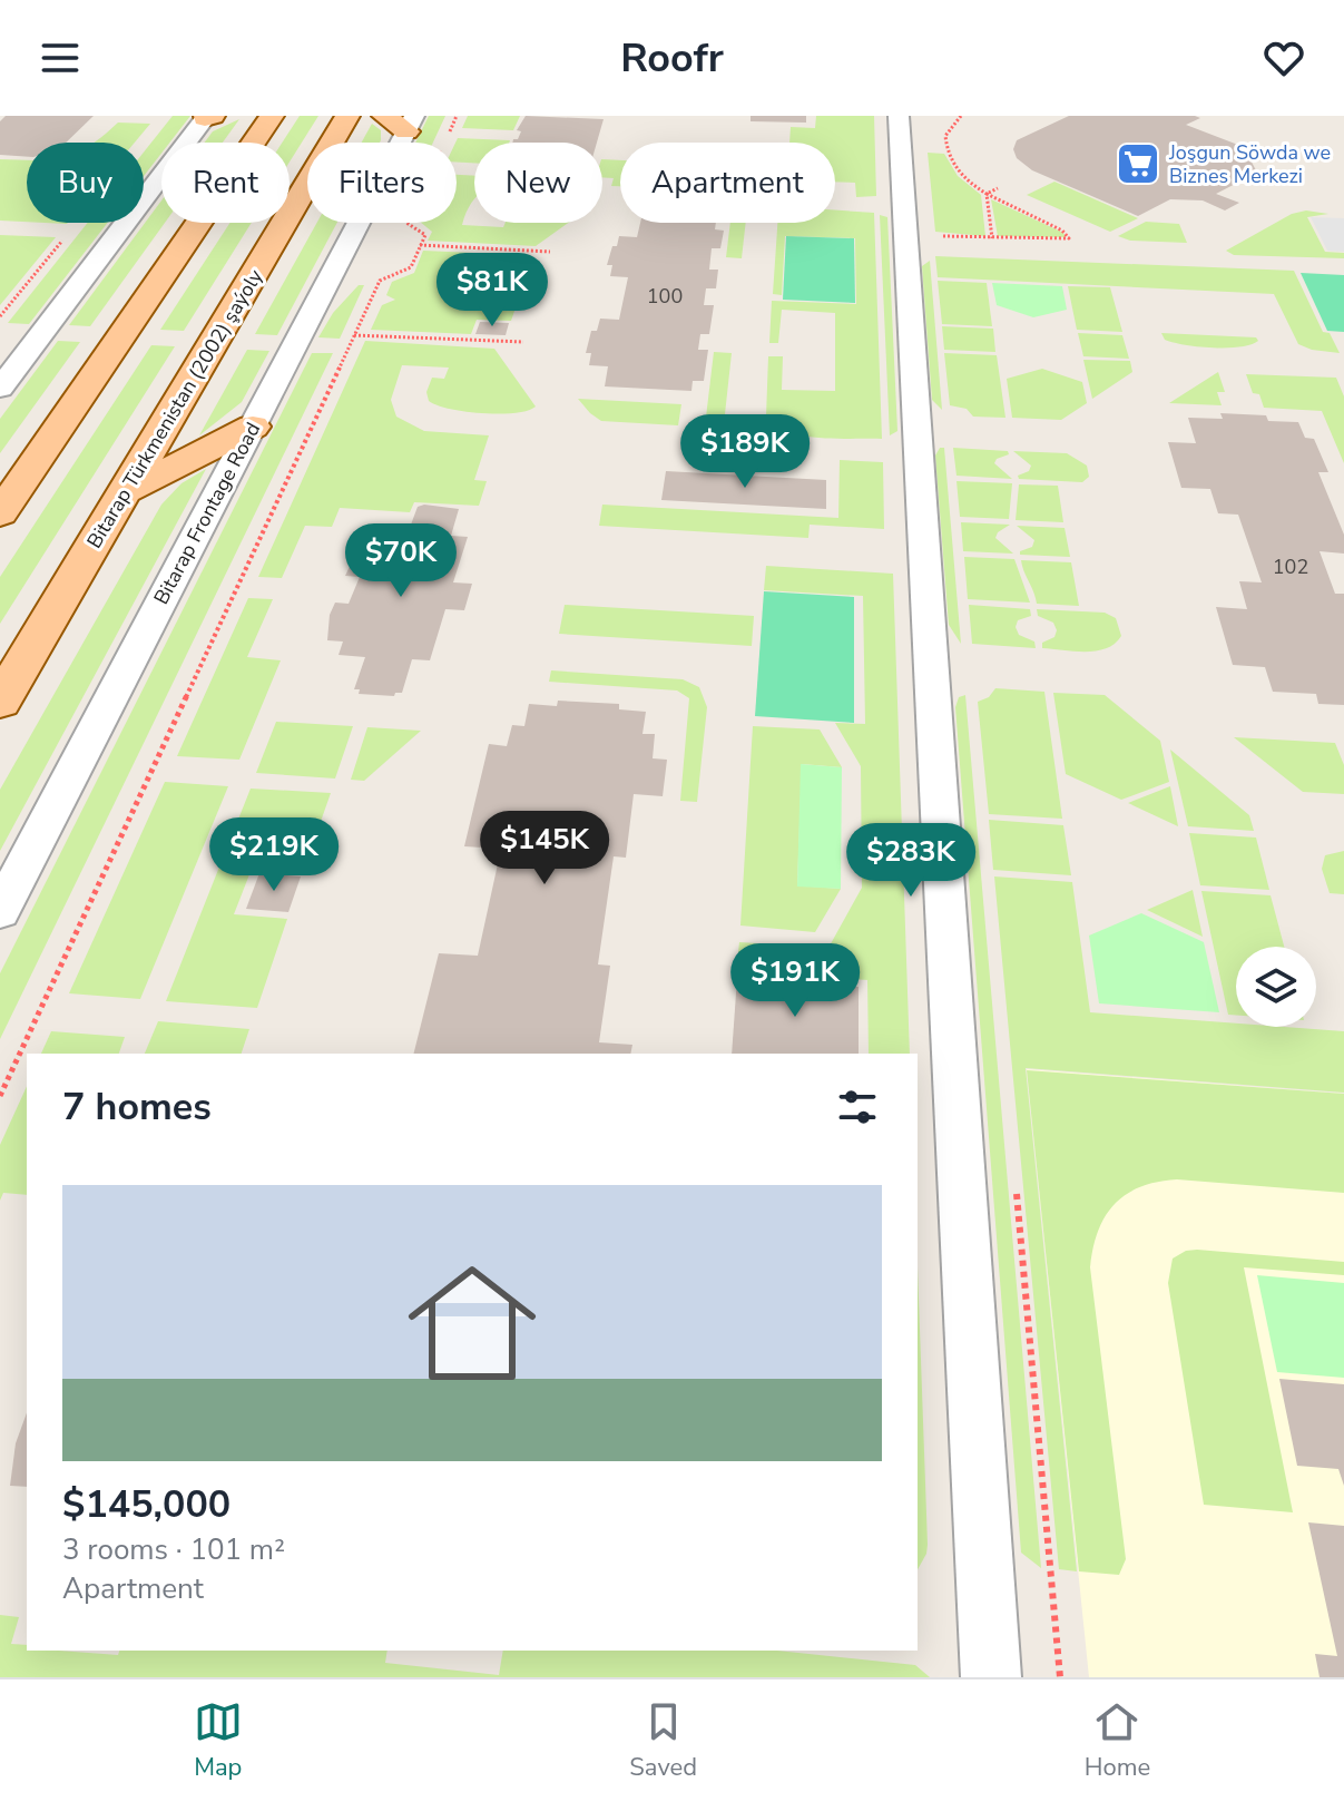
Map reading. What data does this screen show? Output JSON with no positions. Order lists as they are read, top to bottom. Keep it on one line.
{"streets":{"main road":["Bitarap Türkmenistan (2002) şaýoly"],"street":["Bitarap Frontage Road"]},"places":{"supermarket":["Joşgun Söwda we Biznes Merkezi"]},"house_numbers":["100","102"],"page":{"header":"Roofr","chip":["Buy","Rent","Filters","New","Apartment"],"price":["$81K","$189K","$70K","$145K","$219K","$283K","$191K"],"heading":"7 homes","list":[{"name":"$145,000","note":"3 rooms · 101 m² · Apartment"}],"tabs":["Map","Saved","Home"]}}
